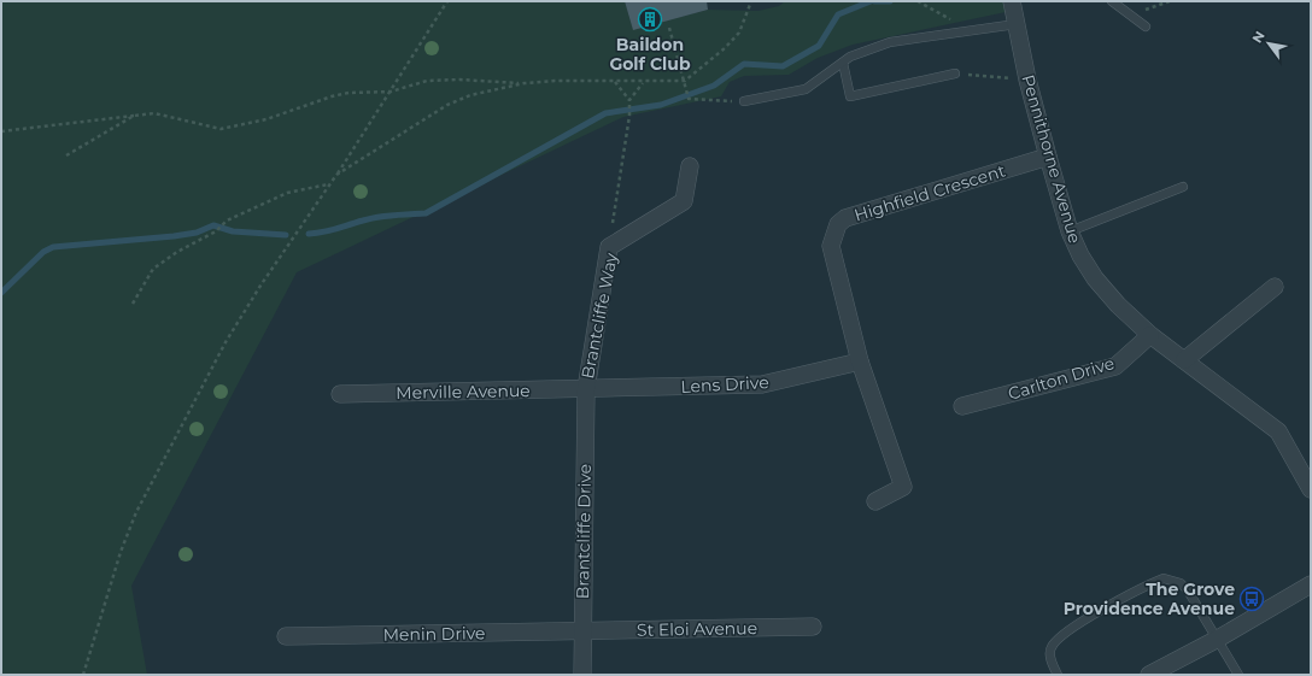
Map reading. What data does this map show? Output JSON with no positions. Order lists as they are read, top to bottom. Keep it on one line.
{"streets":{"street":["Pennithorne Avenue","Highfield Crescent","Brantcliffe Way","Carlton Drive","Lens Drive","Merville Avenue","Brantcliffe Drive","St Eloi Avenue","Menin Drive"]},"crossings":[["Pennithorne Avenue","Highfield Crescent"],["Pennithorne Avenue","Carlton Drive"],["Highfield Crescent","Lens Drive"],["Brantcliffe Way","Lens Drive"],["Brantcliffe Way","Merville Avenue"],["Brantcliffe Way","Brantcliffe Drive"],["Lens Drive","Merville Avenue"],["Lens Drive","Brantcliffe Drive"],["Merville Avenue","Brantcliffe Drive"],["Brantcliffe Drive","St Eloi Avenue"],["Brantcliffe Drive","Menin Drive"],["St Eloi Avenue","Menin Drive"]],"places":{"building":["Baildon Golf Club"],"bus stop":["The Grove Providence Avenue"]},"north":"top left"}
